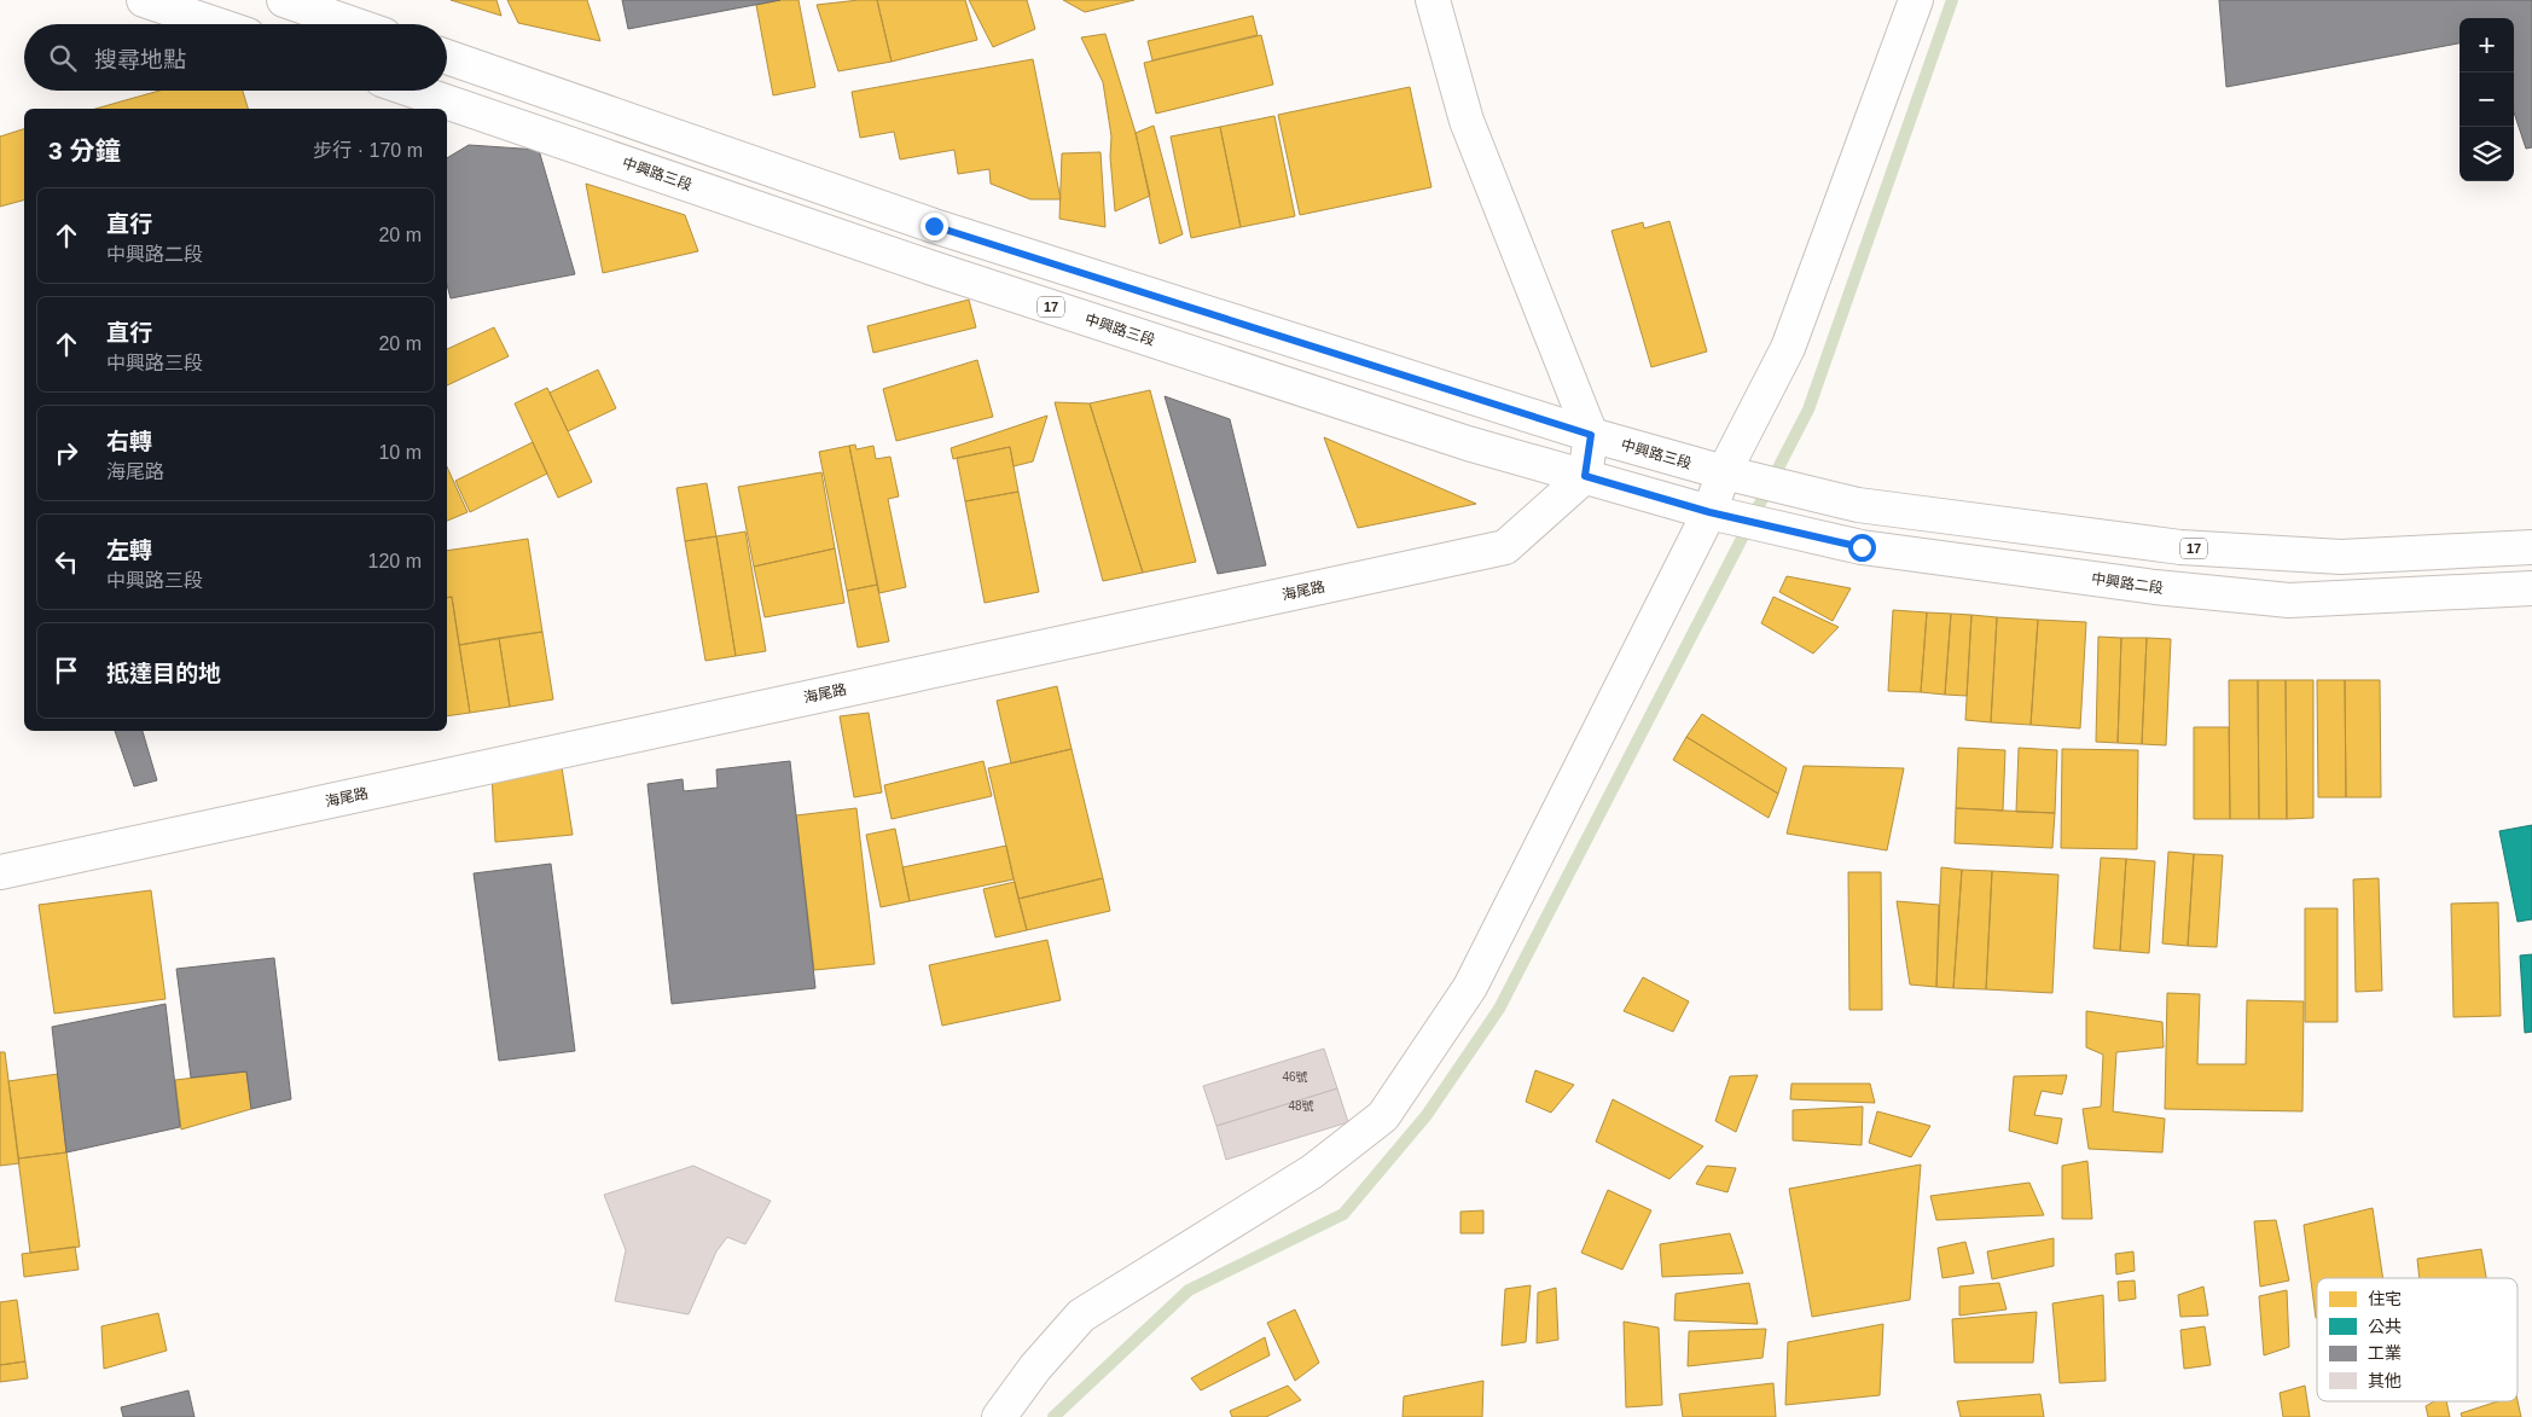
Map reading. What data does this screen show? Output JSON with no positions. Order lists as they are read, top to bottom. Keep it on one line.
{"streets":{"main road":["中興路三段","17","中興路二段","海尾路"]},"crossings":[["中興路三段","17"],["中興路三段","中興路二段"],["中興路三段","海尾路"]],"house_numbers":["46號","48號"],"legend":["住宅","公共","工業","其他"],"page":{"map_buttons":["+","−"],"search":"搜尋地點","heading":["3 分鐘","步行 · 170 m"],"list":[["直行","中興路二段","20 m"],["直行","中興路三段","20 m"],["右轉","海尾路","10 m"],["左轉","中興路三段","120 m"],"抵達目的地"]}}
